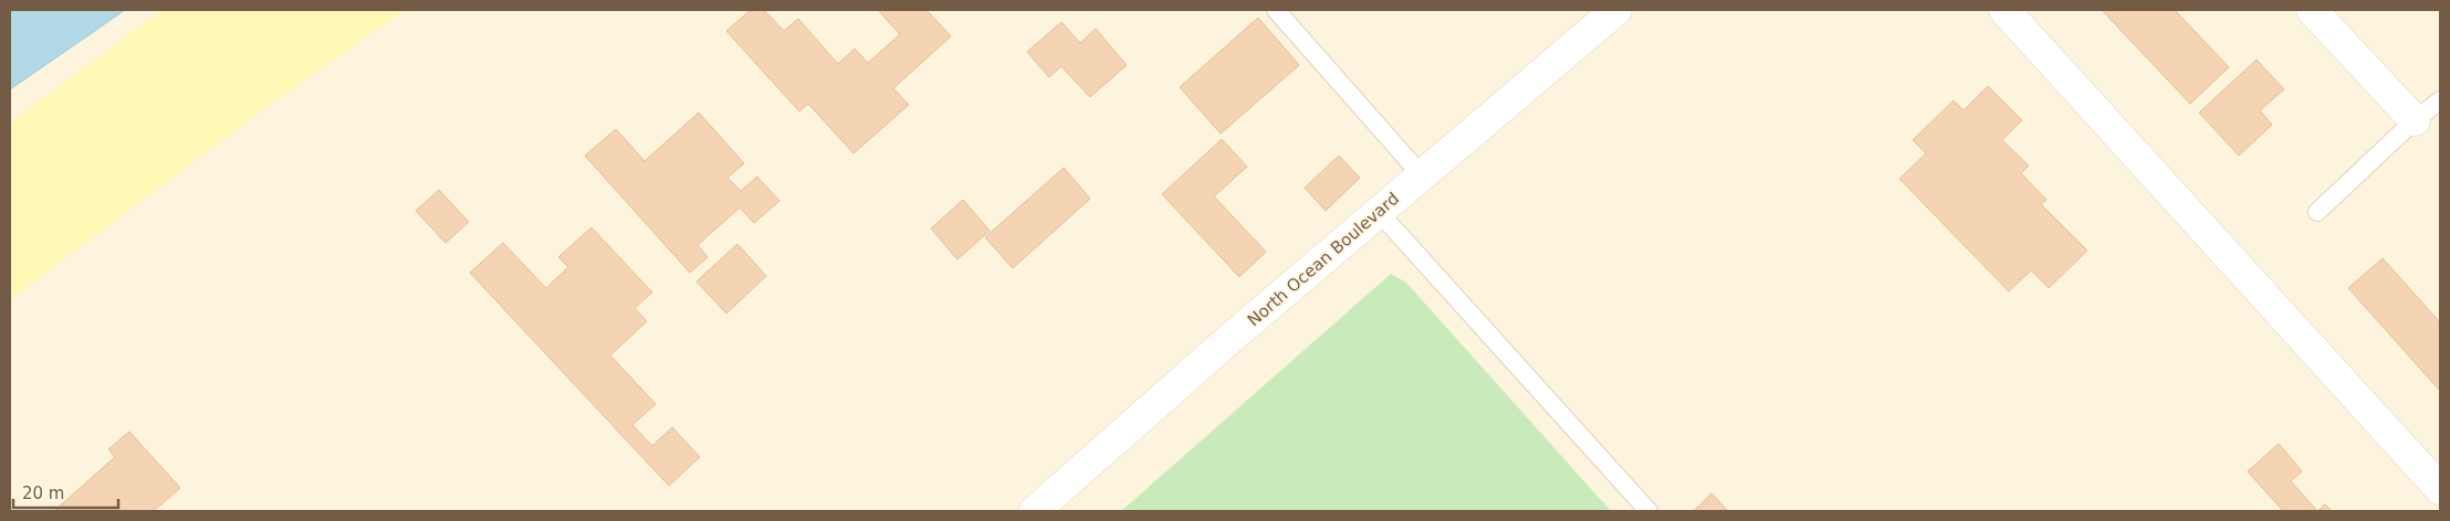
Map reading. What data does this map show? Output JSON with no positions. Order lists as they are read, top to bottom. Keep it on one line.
{"streets":{"street":["North Ocean Boulevard"]},"scale_bar":"20 m"}
